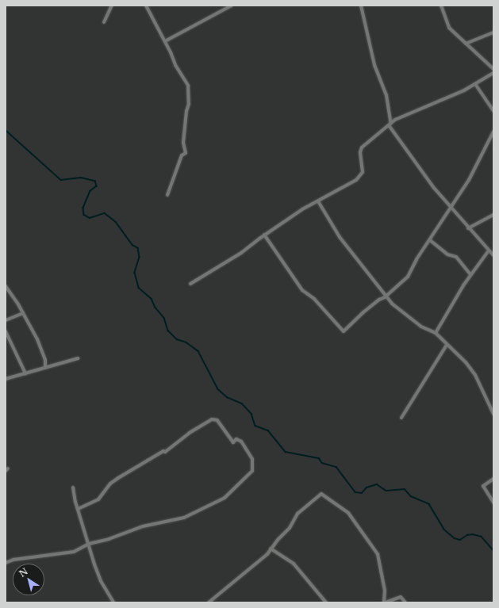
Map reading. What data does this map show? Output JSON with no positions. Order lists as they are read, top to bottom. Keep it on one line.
{"north":"top left"}
